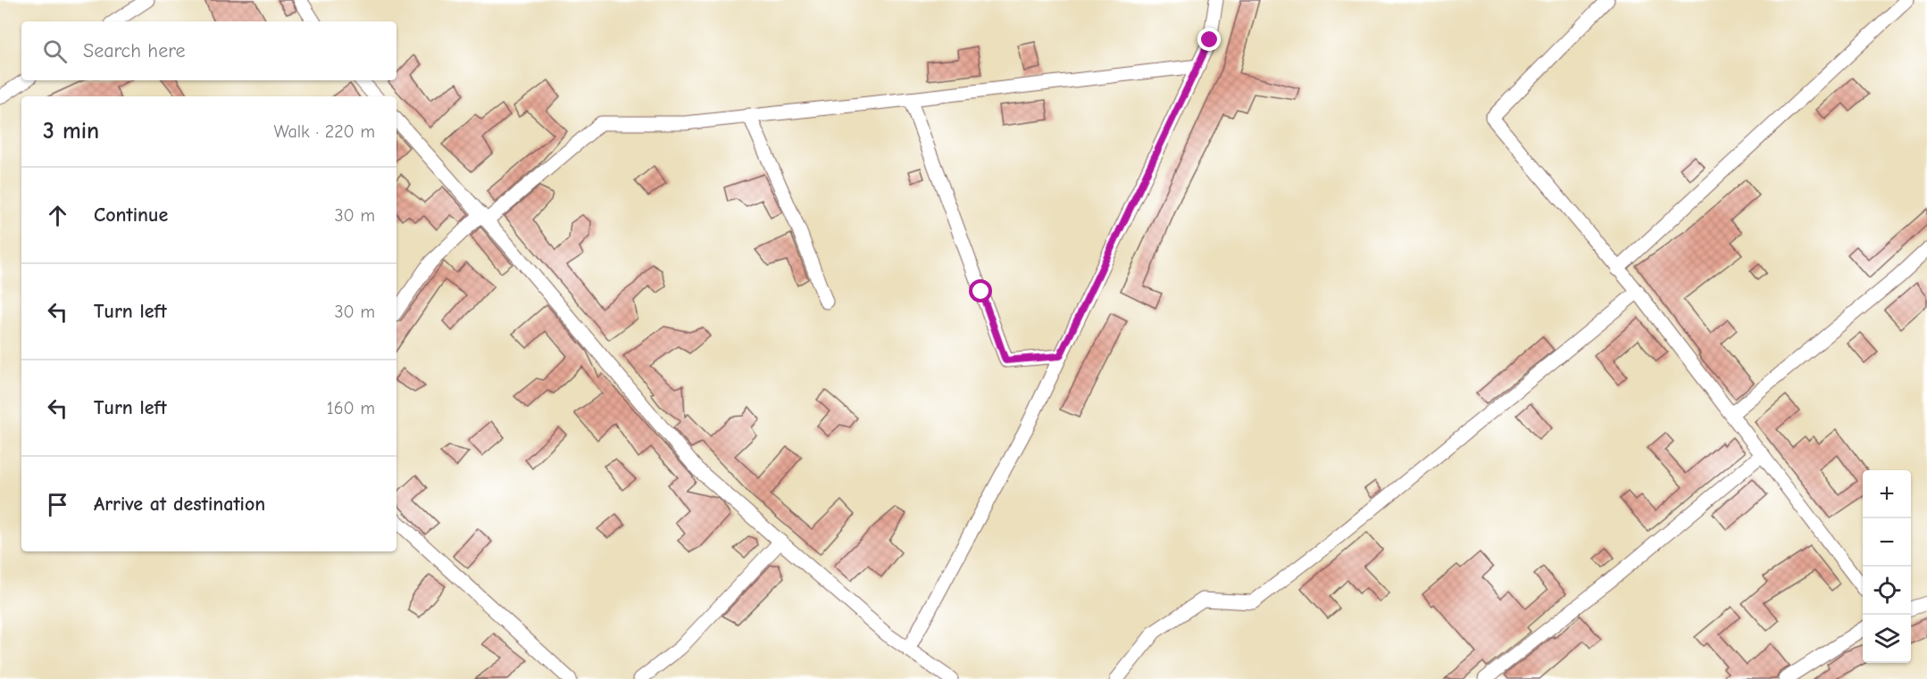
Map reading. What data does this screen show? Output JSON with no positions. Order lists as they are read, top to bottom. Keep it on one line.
{"page":{"search":"Search here","heading":["3 min","Walk · 220 m"],"list":[["Continue","30 m"],["Turn left","30 m"],["Turn left","160 m"],"Arrive at destination"],"map_buttons":["+","−"]}}
